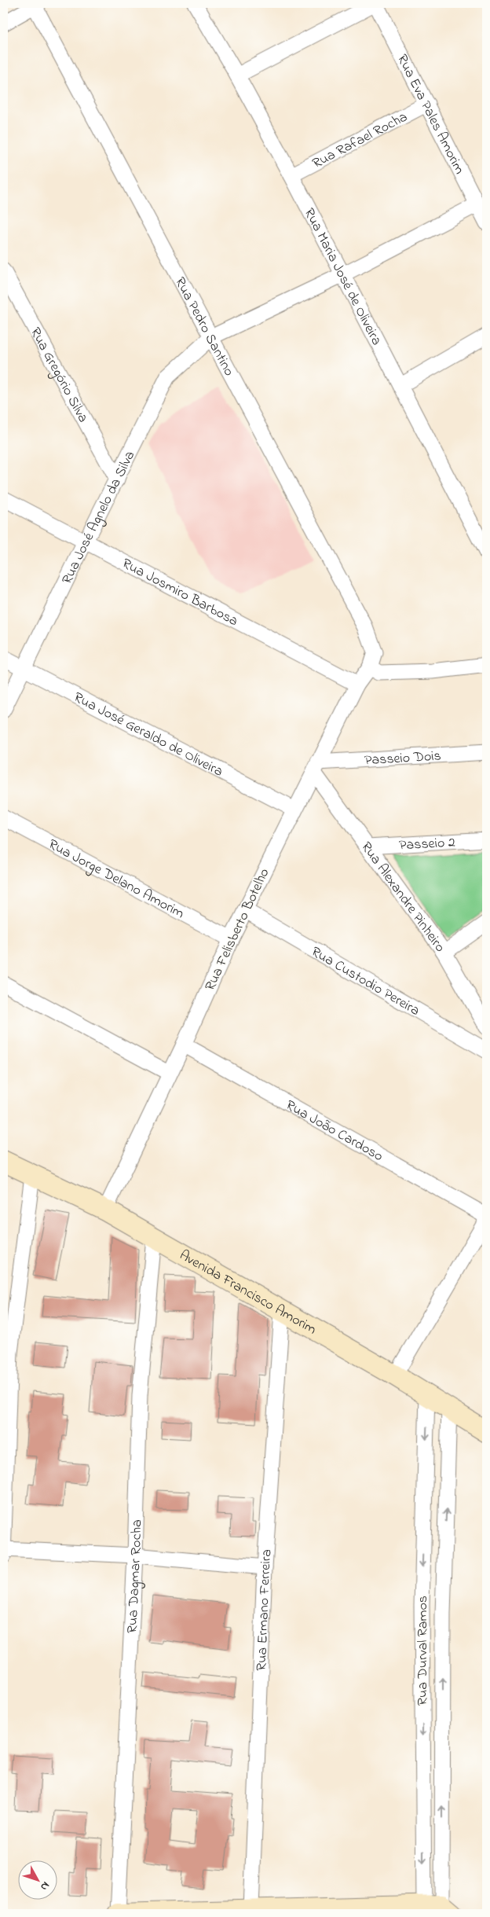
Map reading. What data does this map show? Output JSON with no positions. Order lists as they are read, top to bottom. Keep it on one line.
{"streets":{"main road":["Avenida Francisco Amorim"],"street":["Rua Eva Pales Amorim","Rua Rafael Rocha","Rua Maria José de Oliveira","Rua Pedro Santino","Rua Gregório Silva","Rua José Agnelo da Silva","Rua Josmiro Barbosa","Rua José Geraldo de Oliveira","Passeio Dois","Passeio 2","Rua Jorge Delano Amorim","Rua Alexandre Pinheiro","Rua Felisberto Botelho","Rua Custodio Pereira","Rua João Cardoso","Rua Dagmar Rocha","Rua Ermano Ferreira","Rua Durval Ramos"]},"crossings":[["Rua Eva Pales Amorim","Rua Rafael Rocha"],["Rua Eva Pales Amorim","Rua José Agnelo da Silva"],["Rua Rafael Rocha","Rua Maria José de Oliveira"],["Rua Maria José de Oliveira","Rua José Agnelo da Silva"],["Rua Pedro Santino","Rua José Agnelo da Silva"],["Rua Pedro Santino","Rua Felisberto Botelho"],["Rua Gregório Silva","Rua José Agnelo da Silva"],["Rua José Agnelo da Silva","Rua Josmiro Barbosa"],["Rua José Agnelo da Silva","Rua José Geraldo de Oliveira"],["Rua Josmiro Barbosa","Rua Felisberto Botelho"],["Rua José Geraldo de Oliveira","Rua Felisberto Botelho"],["Passeio Dois","Rua Alexandre Pinheiro"],["Passeio Dois","Rua Felisberto Botelho"],["Passeio 2","Rua Alexandre Pinheiro"],["Rua Jorge Delano Amorim","Rua Felisberto Botelho"],["Rua Alexandre Pinheiro","Rua Felisberto Botelho"],["Rua Felisberto Botelho","Rua Custodio Pereira"],["Rua Felisberto Botelho","Rua João Cardoso"],["Rua Felisberto Botelho","Avenida Francisco Amorim"],["Avenida Francisco Amorim","Rua Dagmar Rocha"],["Avenida Francisco Amorim","Rua Ermano Ferreira"],["Avenida Francisco Amorim","Rua Durval Ramos"]],"north":"bottom right"}
